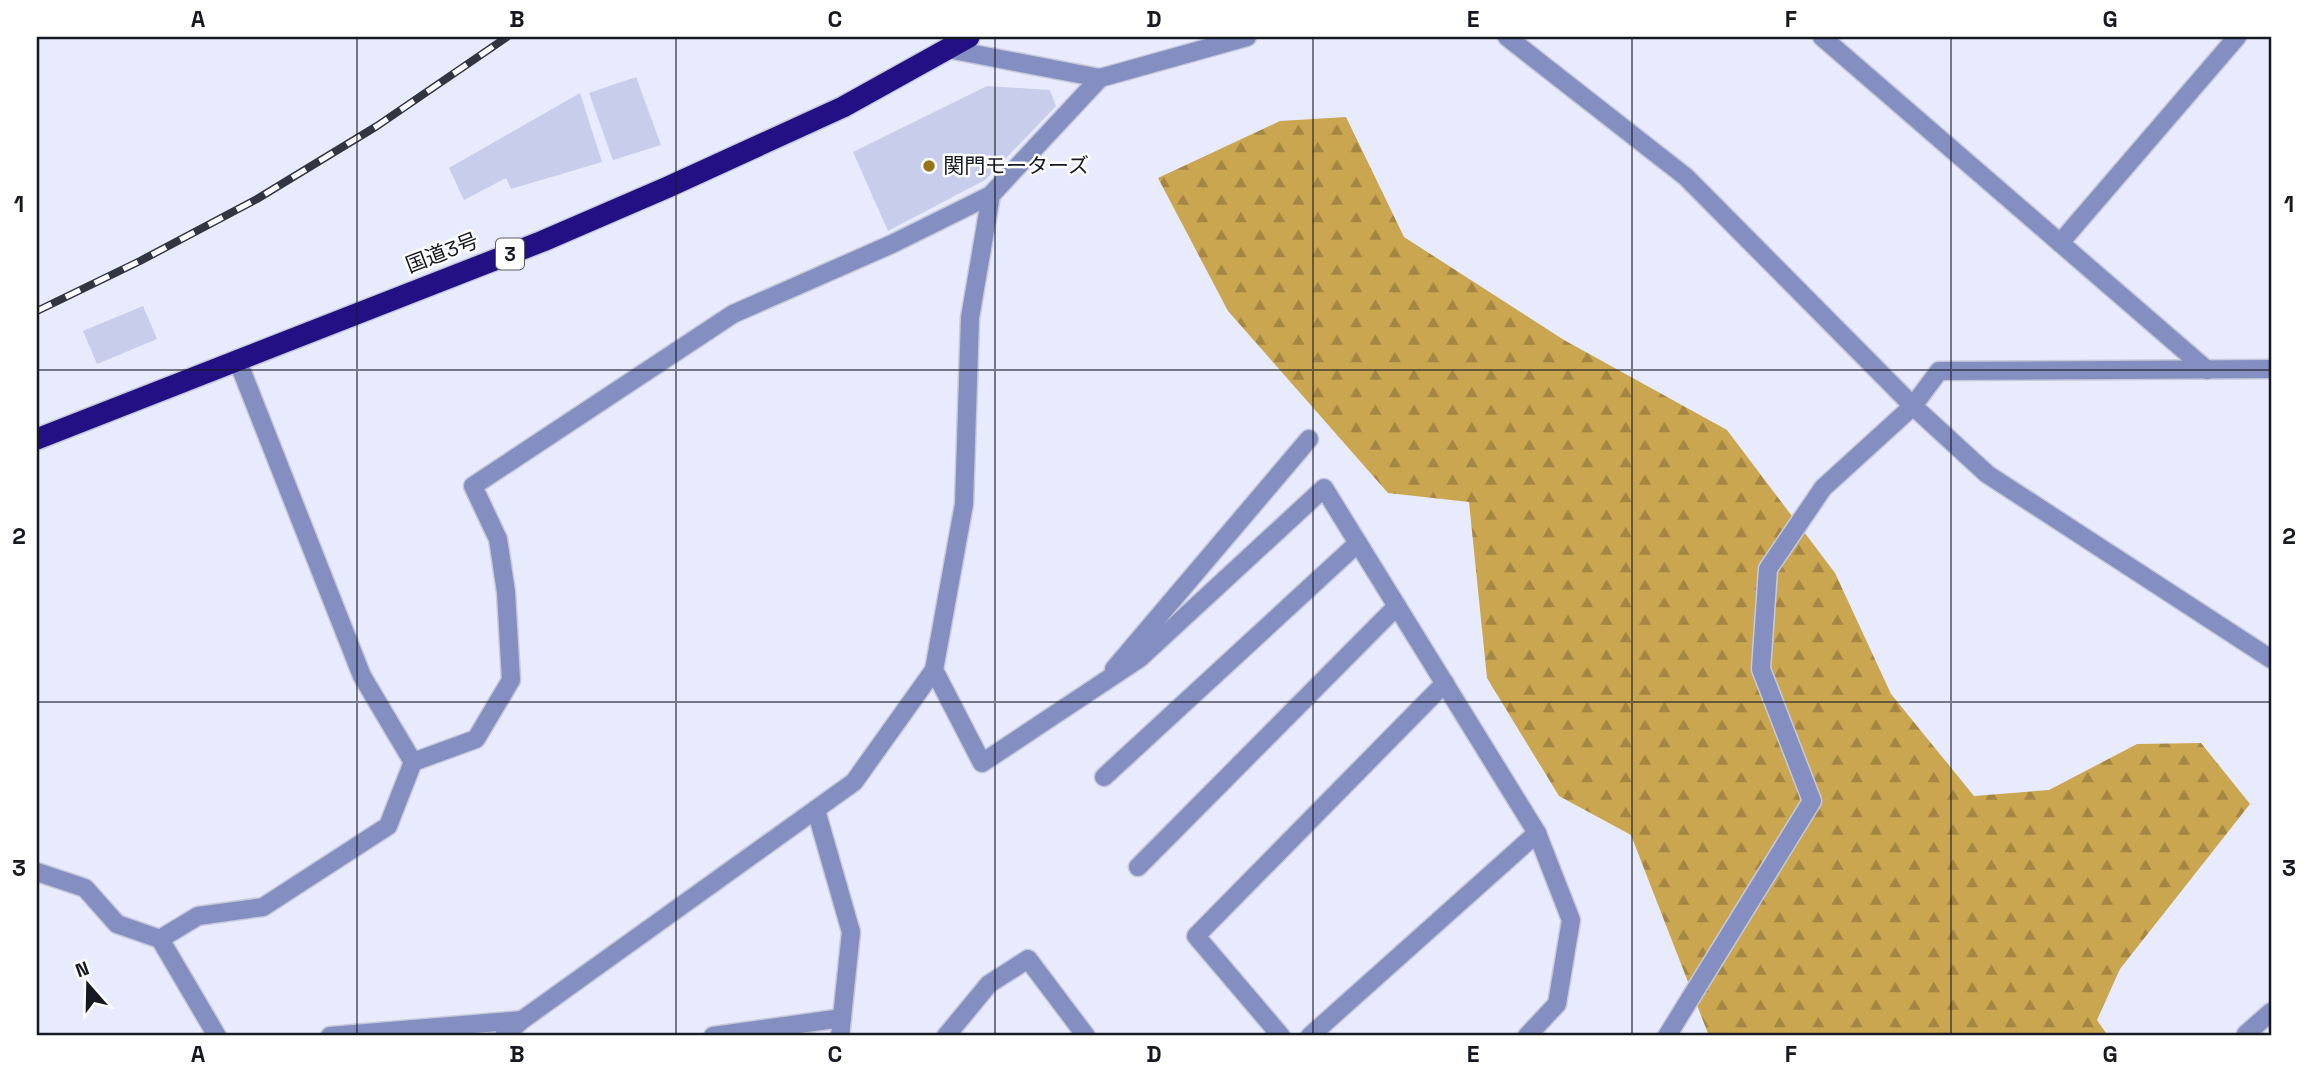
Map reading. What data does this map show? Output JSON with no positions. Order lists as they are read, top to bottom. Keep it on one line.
{"streets":{"highway":["国道3号","3"]},"places":["関門モーターズ"],"north":"top","grid":{"columns":["A","B","C","D","E","F","G"],"rows":["1","2","3"]}}
